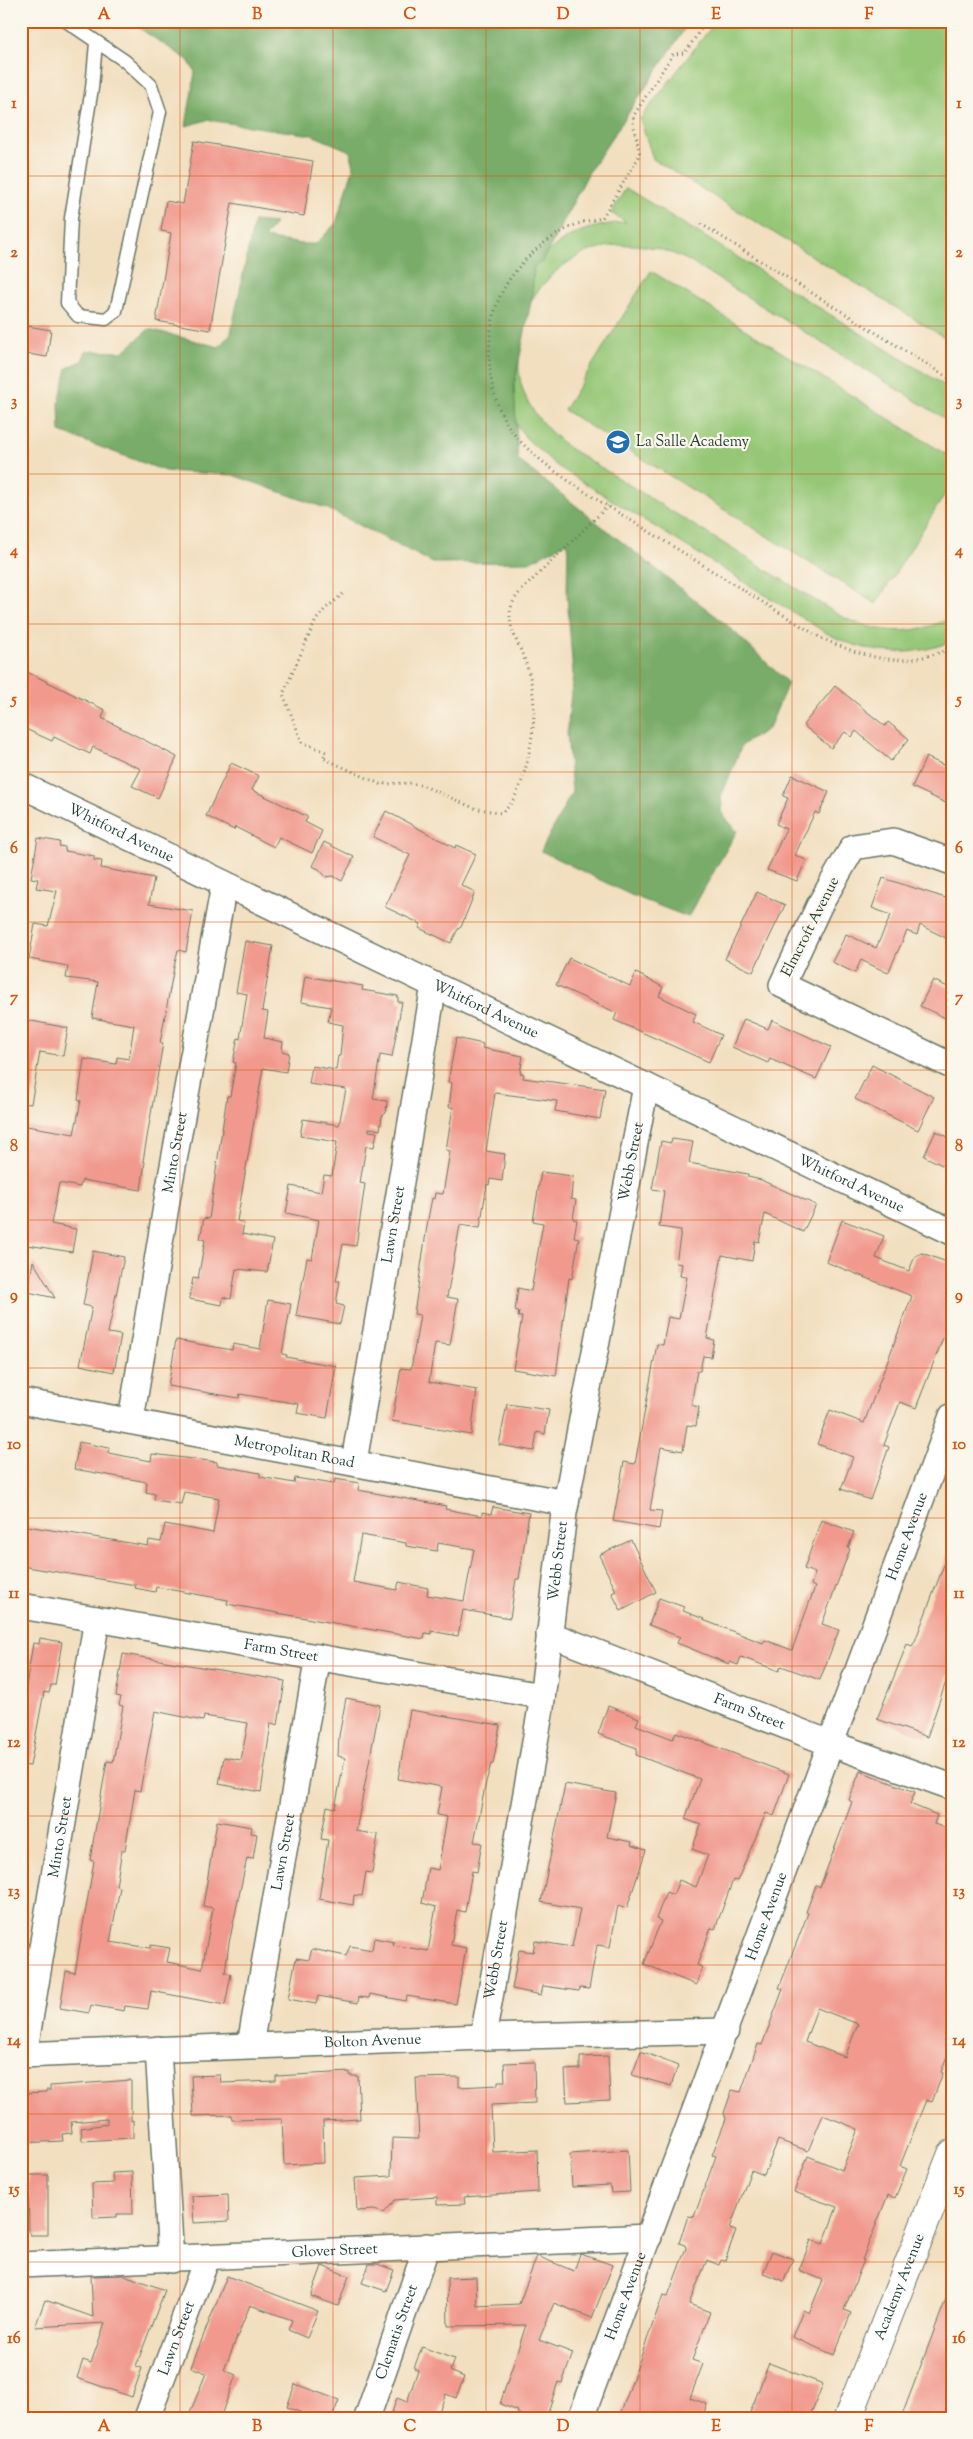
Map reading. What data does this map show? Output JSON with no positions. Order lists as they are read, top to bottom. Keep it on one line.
{"streets":{"street":["Whitford Avenue","Elmcroft Avenue","Minto Street","Webb Street","Lawn Street","Metropolitan Road","Home Avenue","Farm Street","Bolton Avenue","Glover Street","Academy Avenue","Clematis Street"]},"crossings":[["Whitford Avenue","Minto Street"],["Whitford Avenue","Webb Street"],["Whitford Avenue","Lawn Street"],["Minto Street","Metropolitan Road"],["Minto Street","Farm Street"],["Minto Street","Bolton Avenue"],["Webb Street","Metropolitan Road"],["Webb Street","Farm Street"],["Webb Street","Bolton Avenue"],["Lawn Street","Metropolitan Road"],["Lawn Street","Farm Street"],["Lawn Street","Bolton Avenue"],["Lawn Street","Glover Street"],["Home Avenue","Farm Street"],["Home Avenue","Bolton Avenue"],["Home Avenue","Glover Street"],["Glover Street","Clematis Street"]],"places":{"school or university":["La Salle Academy"]},"grid":{"columns":["A","B","C","D","E","F"],"rows":["1","2","3","4","5","6","7","8","9","10","11","12","13","14","15","16"]}}
